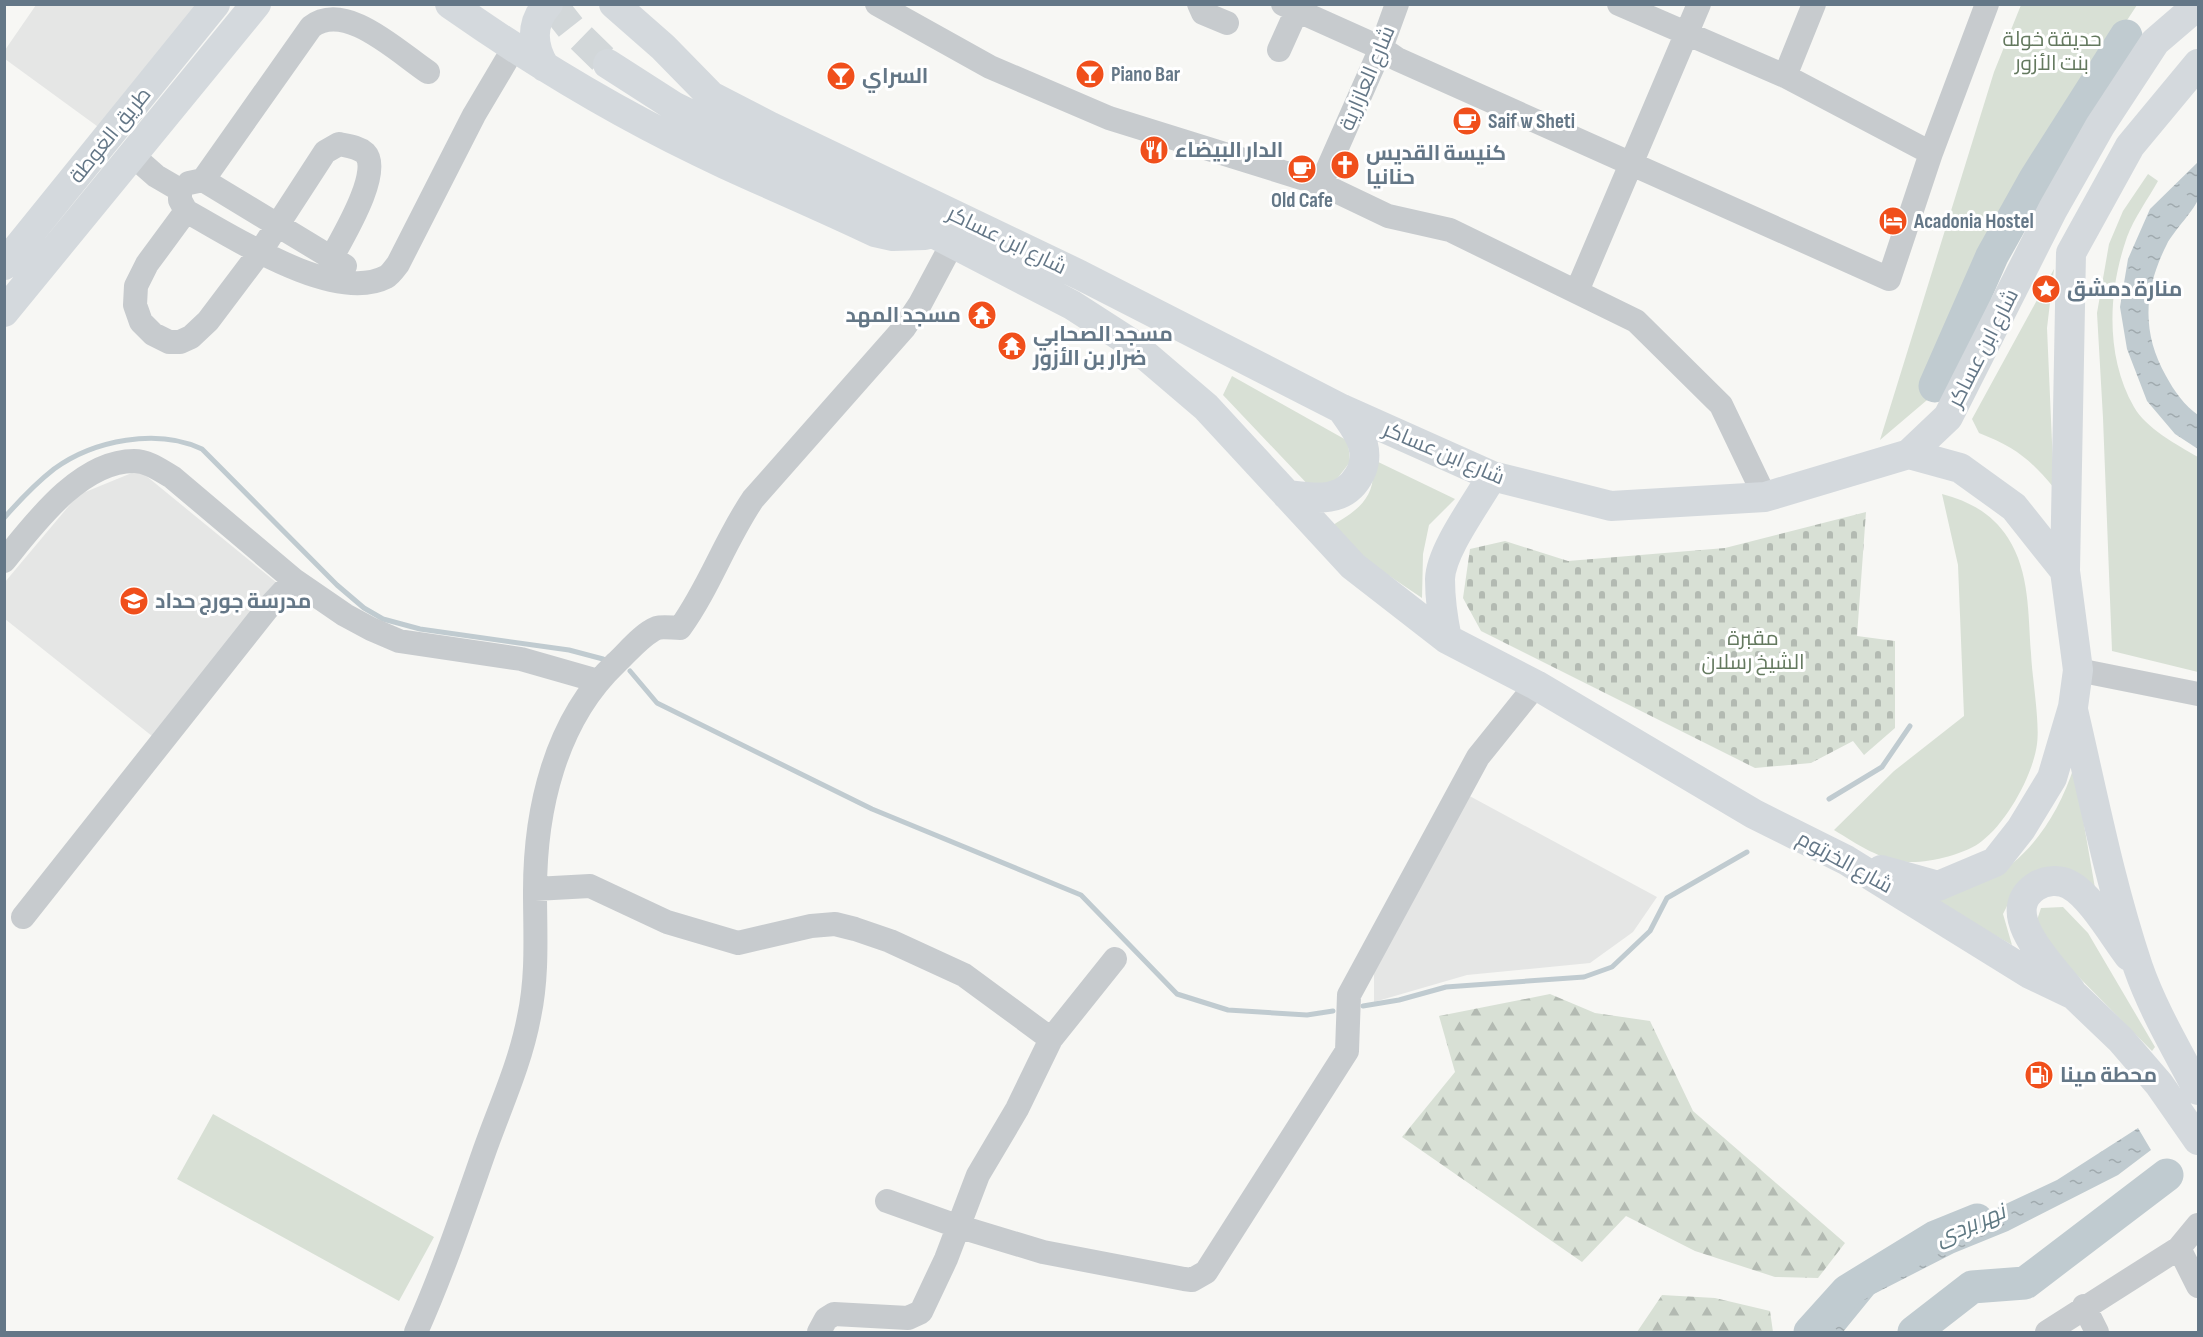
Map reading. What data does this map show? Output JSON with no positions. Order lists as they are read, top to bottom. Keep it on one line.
{"streets":{"main road":["طريق الغوطة","شارع ابن عساكر","شارع الخرتوم"],"street":["شارع العازارية"]},"crossings":[["شارع ابن عساكر","شارع الخرتوم"]],"water":["نهر بردى"],"parks":["حديقة خولة بنت الأزور","مقبرة الشيخ رسلان"],"places":{"bar":["Piano Bar","السراي"],"cafe":["Saif w Sheti","Old Cafe"],"restaurant":["الدار البيضاء"],"church":["كنيسة القديس حنانيا"],"hotel":["Acadonia Hostel"],"place":["منارة دمشق"],"temple":["مسجد المهد","مسجد الصحابي ضرار بن الأزور"],"school or university":["مدرسة جورج حداد"],"fuel station":["محطة مينا"]}}
